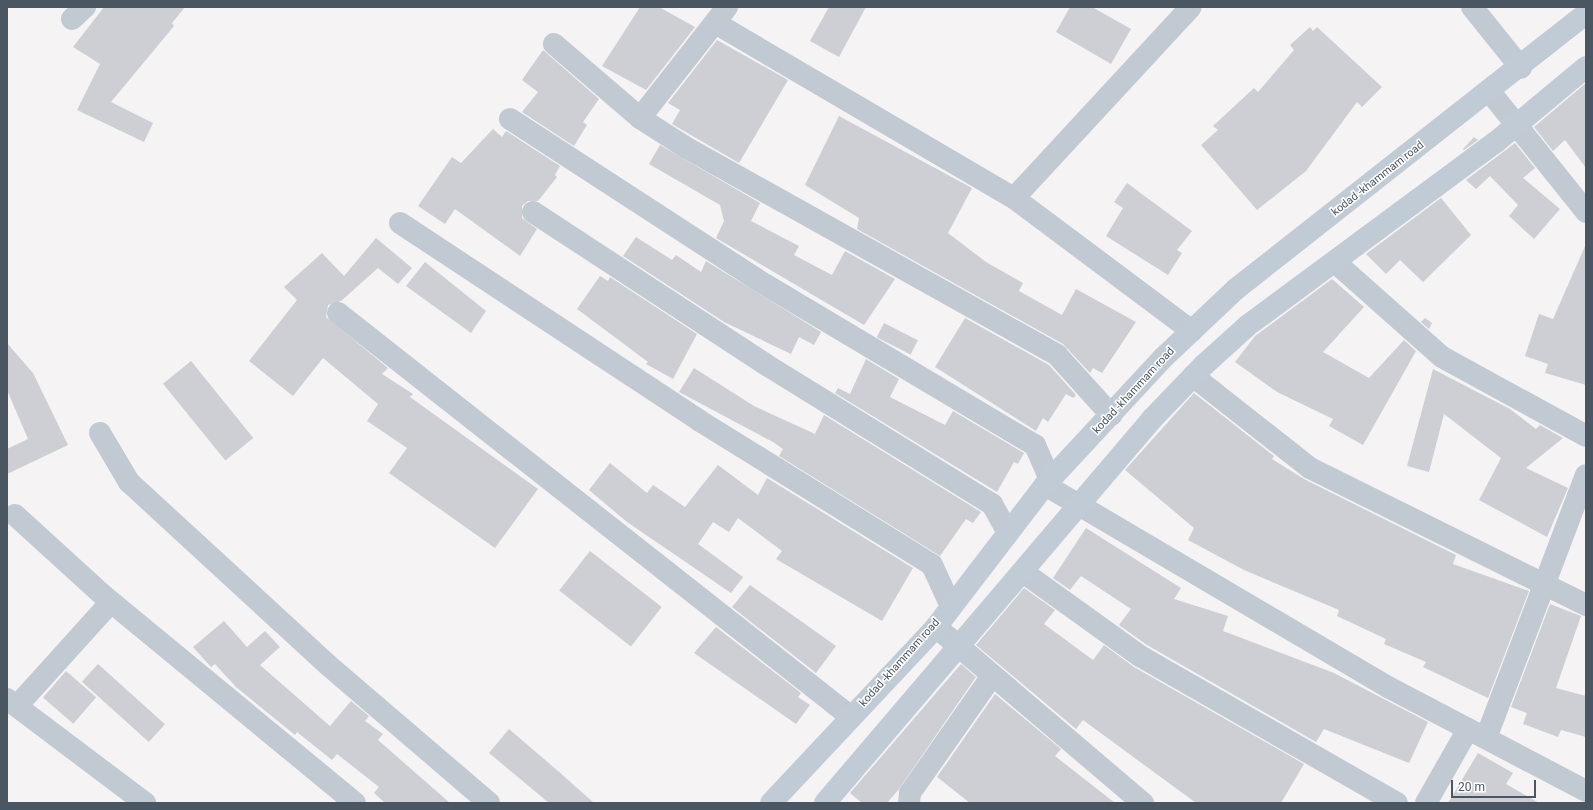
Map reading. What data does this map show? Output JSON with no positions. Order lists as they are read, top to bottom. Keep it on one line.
{"streets":{"main road":["kodad -khammam road"]},"scale_bar":"20 m"}
